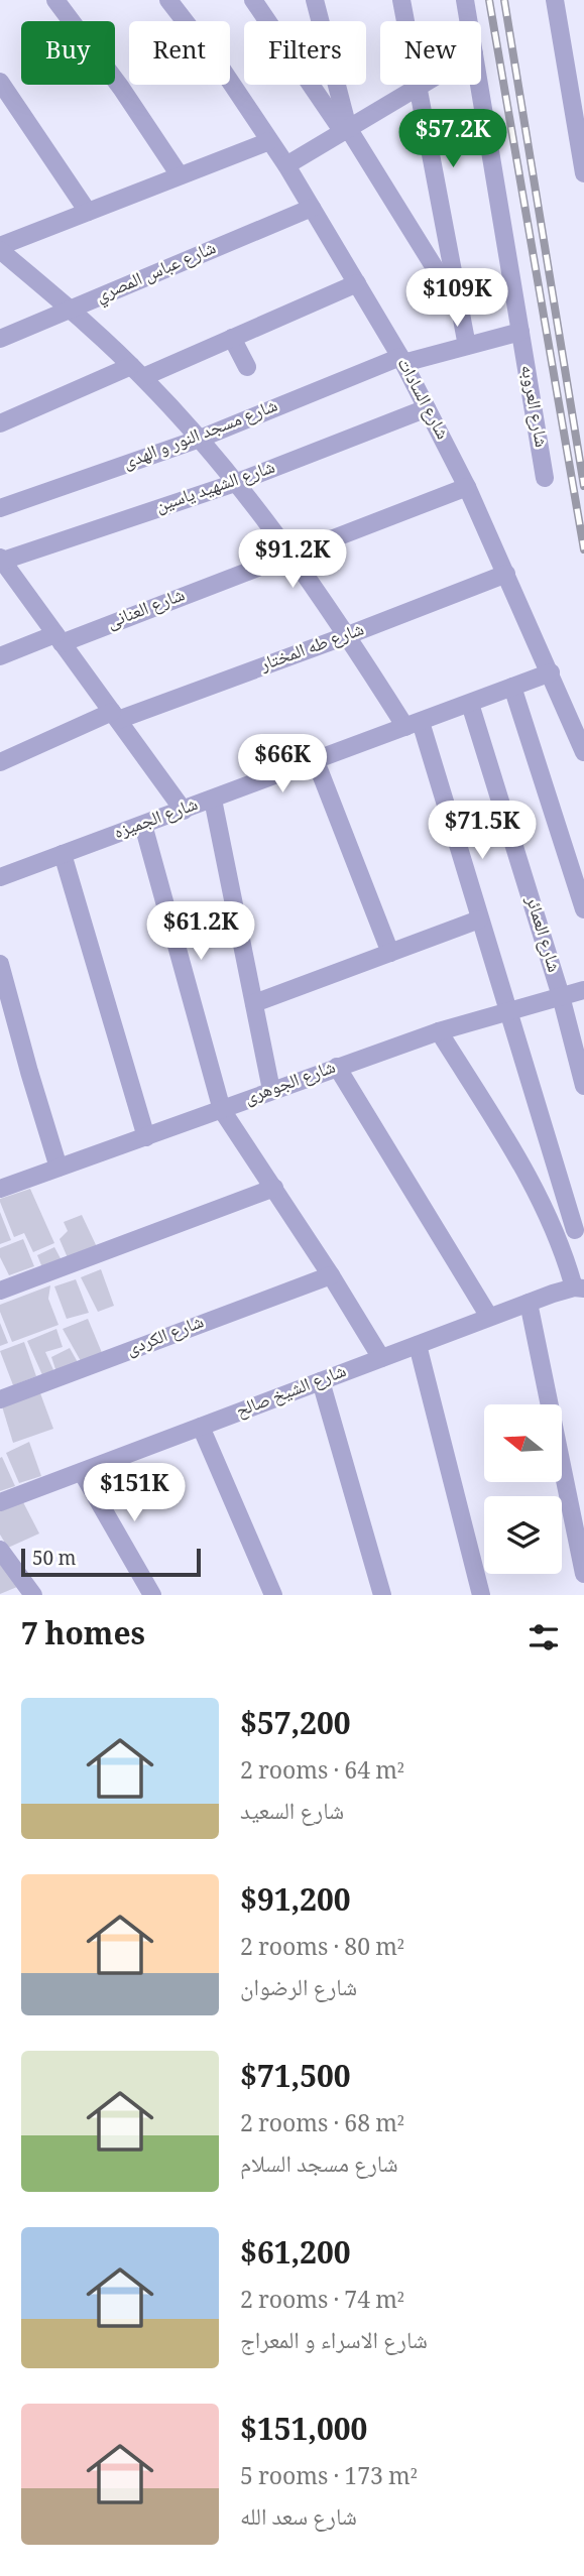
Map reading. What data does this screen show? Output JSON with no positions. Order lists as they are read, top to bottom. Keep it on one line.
{"streets":{"street":["شارع عباس المصري","شارع السادات","شارع العروبه","شارع مسجد النور و الهدى","شارع الشهيد ياسين","شارع العنانى","شارع طه المختار","شارع الجميزه","شارع العمائر","شارع الجوهرى","شارع الكردى","شارع الشيخ صالح"]},"crossings":[["شارع عباس المصري","شارع السادات"],["شارع السادات","شارع مسجد النور و الهدى"],["شارع السادات","شارع الشهيد ياسين"],["شارع السادات","شارع العنانى"],["شارع السادات","شارع طه المختار"],["شارع السادات","شارع الجميزه"],["شارع العروبه","شارع مسجد النور و الهدى"],["شارع الجميزه","شارع العمائر"],["شارع العمائر","شارع الجوهرى"]],"scale_bar":"50 m","north":"left","page":{"chip":["Buy","Rent","Filters","New"],"price":["$57.2K","$109K","$91.2K","$66K","$71.5K","$61.2K","$151K"],"scale":"50 m","heading":"7 homes","list":[{"name":"$57,200","note":"2 rooms · 64 m² · شارع السعيد"},{"name":"$91,200","note":"2 rooms · 80 m² · شارع الرضوان"},{"name":"$71,500","note":"2 rooms · 68 m² · شارع مسجد السلام"},{"name":"$61,200","note":"2 rooms · 74 m² · شارع الاسراء و المعراج"},{"name":"$151,000","note":"5 rooms · 173 m² · شارع سعد الله"}]}}
